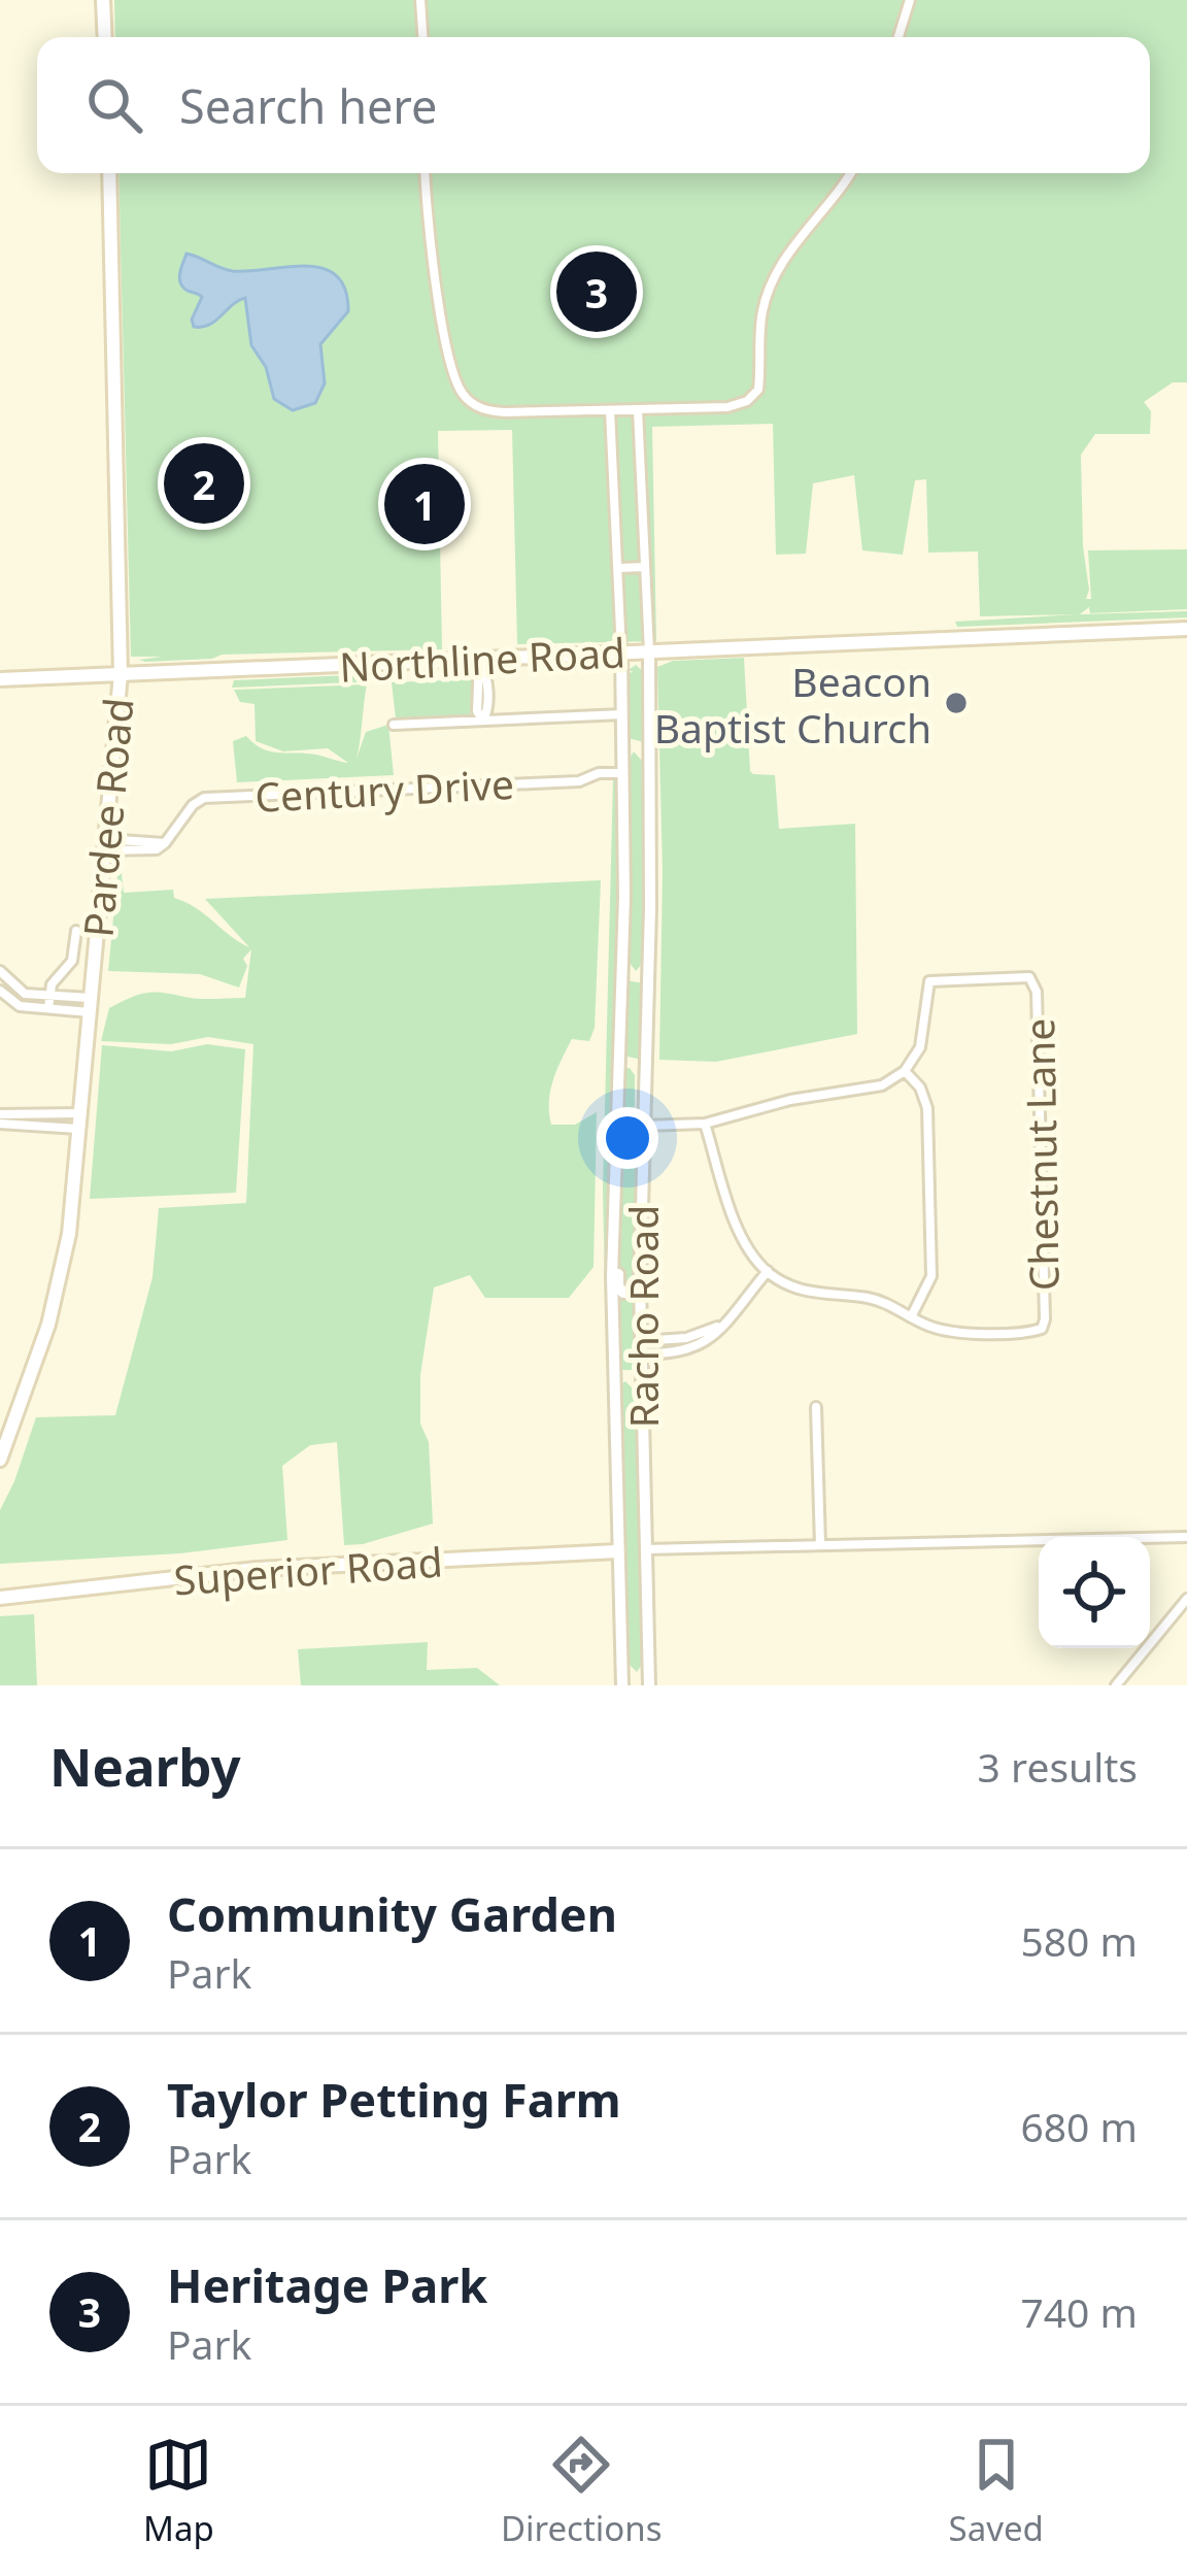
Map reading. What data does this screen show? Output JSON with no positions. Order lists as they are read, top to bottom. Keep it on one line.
{"streets":{"main road":["Northline Road","Pardee Road","Superior Road"],"street":["Century Drive","Chestnut Lane","Racho Road"]},"crossings":[["Northline Road","Pardee Road"],["Northline Road","Racho Road"],["Century Drive","Pardee Road"],["Century Drive","Racho Road"],["Racho Road","Superior Road"]],"places":["Beacon Baptist Church"],"page":{"search":"Search here","pins":["3","2","1"],"heading":["Nearby","3 results"],"list":[{"mark":"1","name":"Community Garden","note":"Park","value":"580 m"},{"mark":"2","name":"Taylor Petting Farm","note":"Park","value":"680 m"},{"mark":"3","name":"Heritage Park","note":"Park","value":"740 m"}],"nav":["Map","Directions","Saved"]}}
